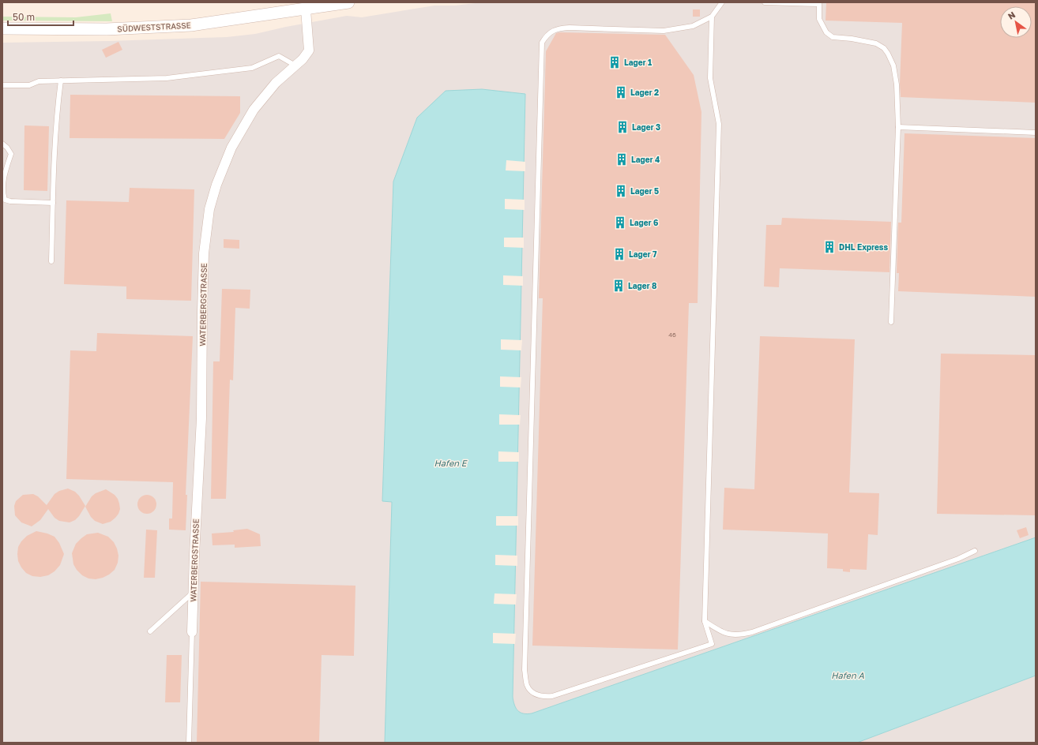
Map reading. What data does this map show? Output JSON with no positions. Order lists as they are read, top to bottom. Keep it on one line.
{"streets":{"street":["SÜDWESTSTRASSE","WATERBERGSTRASSE"]},"crossings":[["SÜDWESTSTRASSE","WATERBERGSTRASSE"]],"water":["Hafen E","Hafen A"],"places":{"building":["Lager 1","Lager 2","Lager 3","Lager 4","Lager 5","Lager 6","DHL Express","Lager 7","Lager 8"]},"house_numbers":["46"],"scale_bar":"50 m","north":"top left"}
